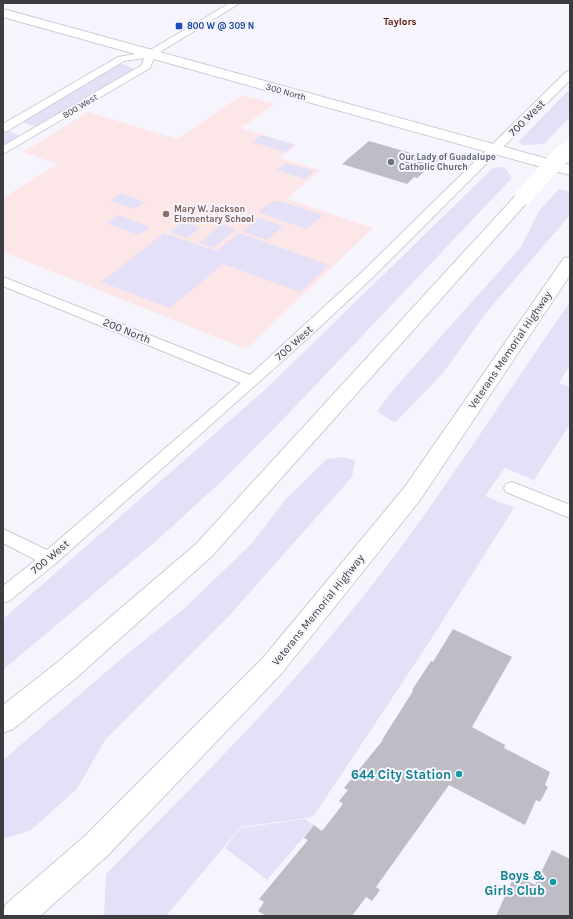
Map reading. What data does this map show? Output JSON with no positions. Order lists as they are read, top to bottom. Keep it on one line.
{"streets":{"main road":["300 North","Veterans Memorial Highway"],"street":["800 West","700 West","200 North"]},"crossings":[["300 North","800 West"],["300 North","700 West"],["700 West","200 North"]],"districts":["Taylors"],"places":{"transit":["800 W @ 309 N"],"other":["Our Lady of Guadalupe Catholic Church","Mary W. Jackson Elementary School","644 City Station","Boys & Girls Club"]}}
